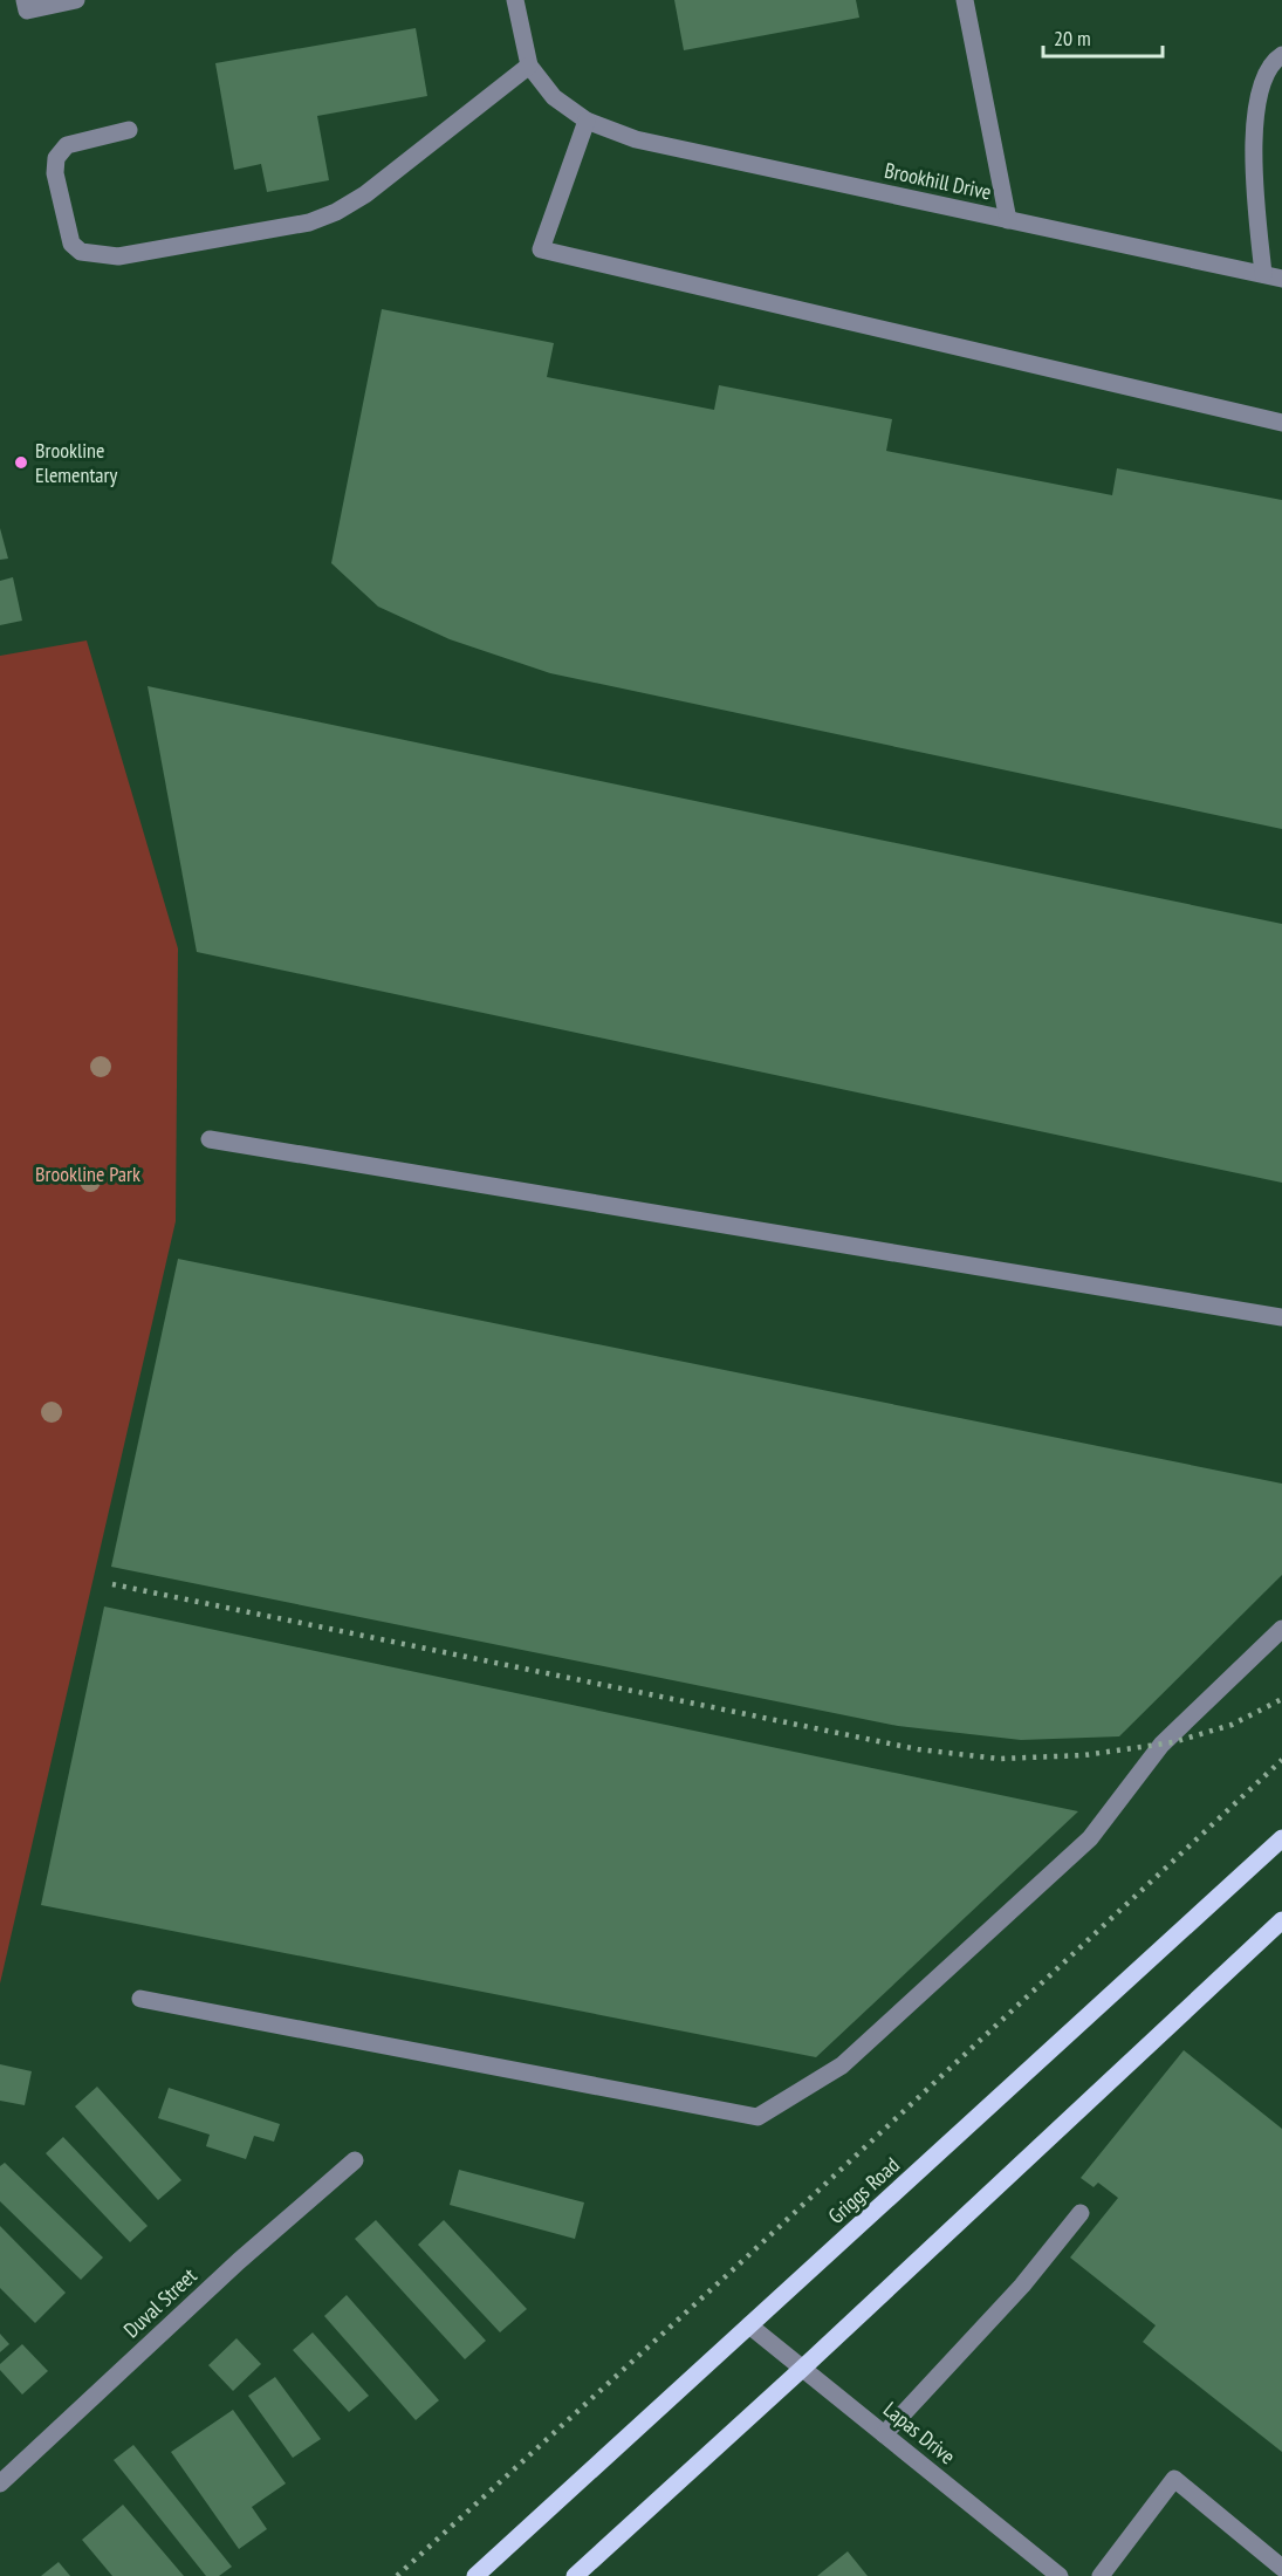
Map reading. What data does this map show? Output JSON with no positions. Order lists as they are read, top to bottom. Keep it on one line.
{"streets":{"main road":["Griggs Road"],"street":["Brookhill Drive","Duval Street","Lapas Drive"]},"crossings":[["Griggs Road","Lapas Drive"]],"parks":["Brookline Park"],"places":["Brookline Elementary"],"scale_bar":"20 m"}
